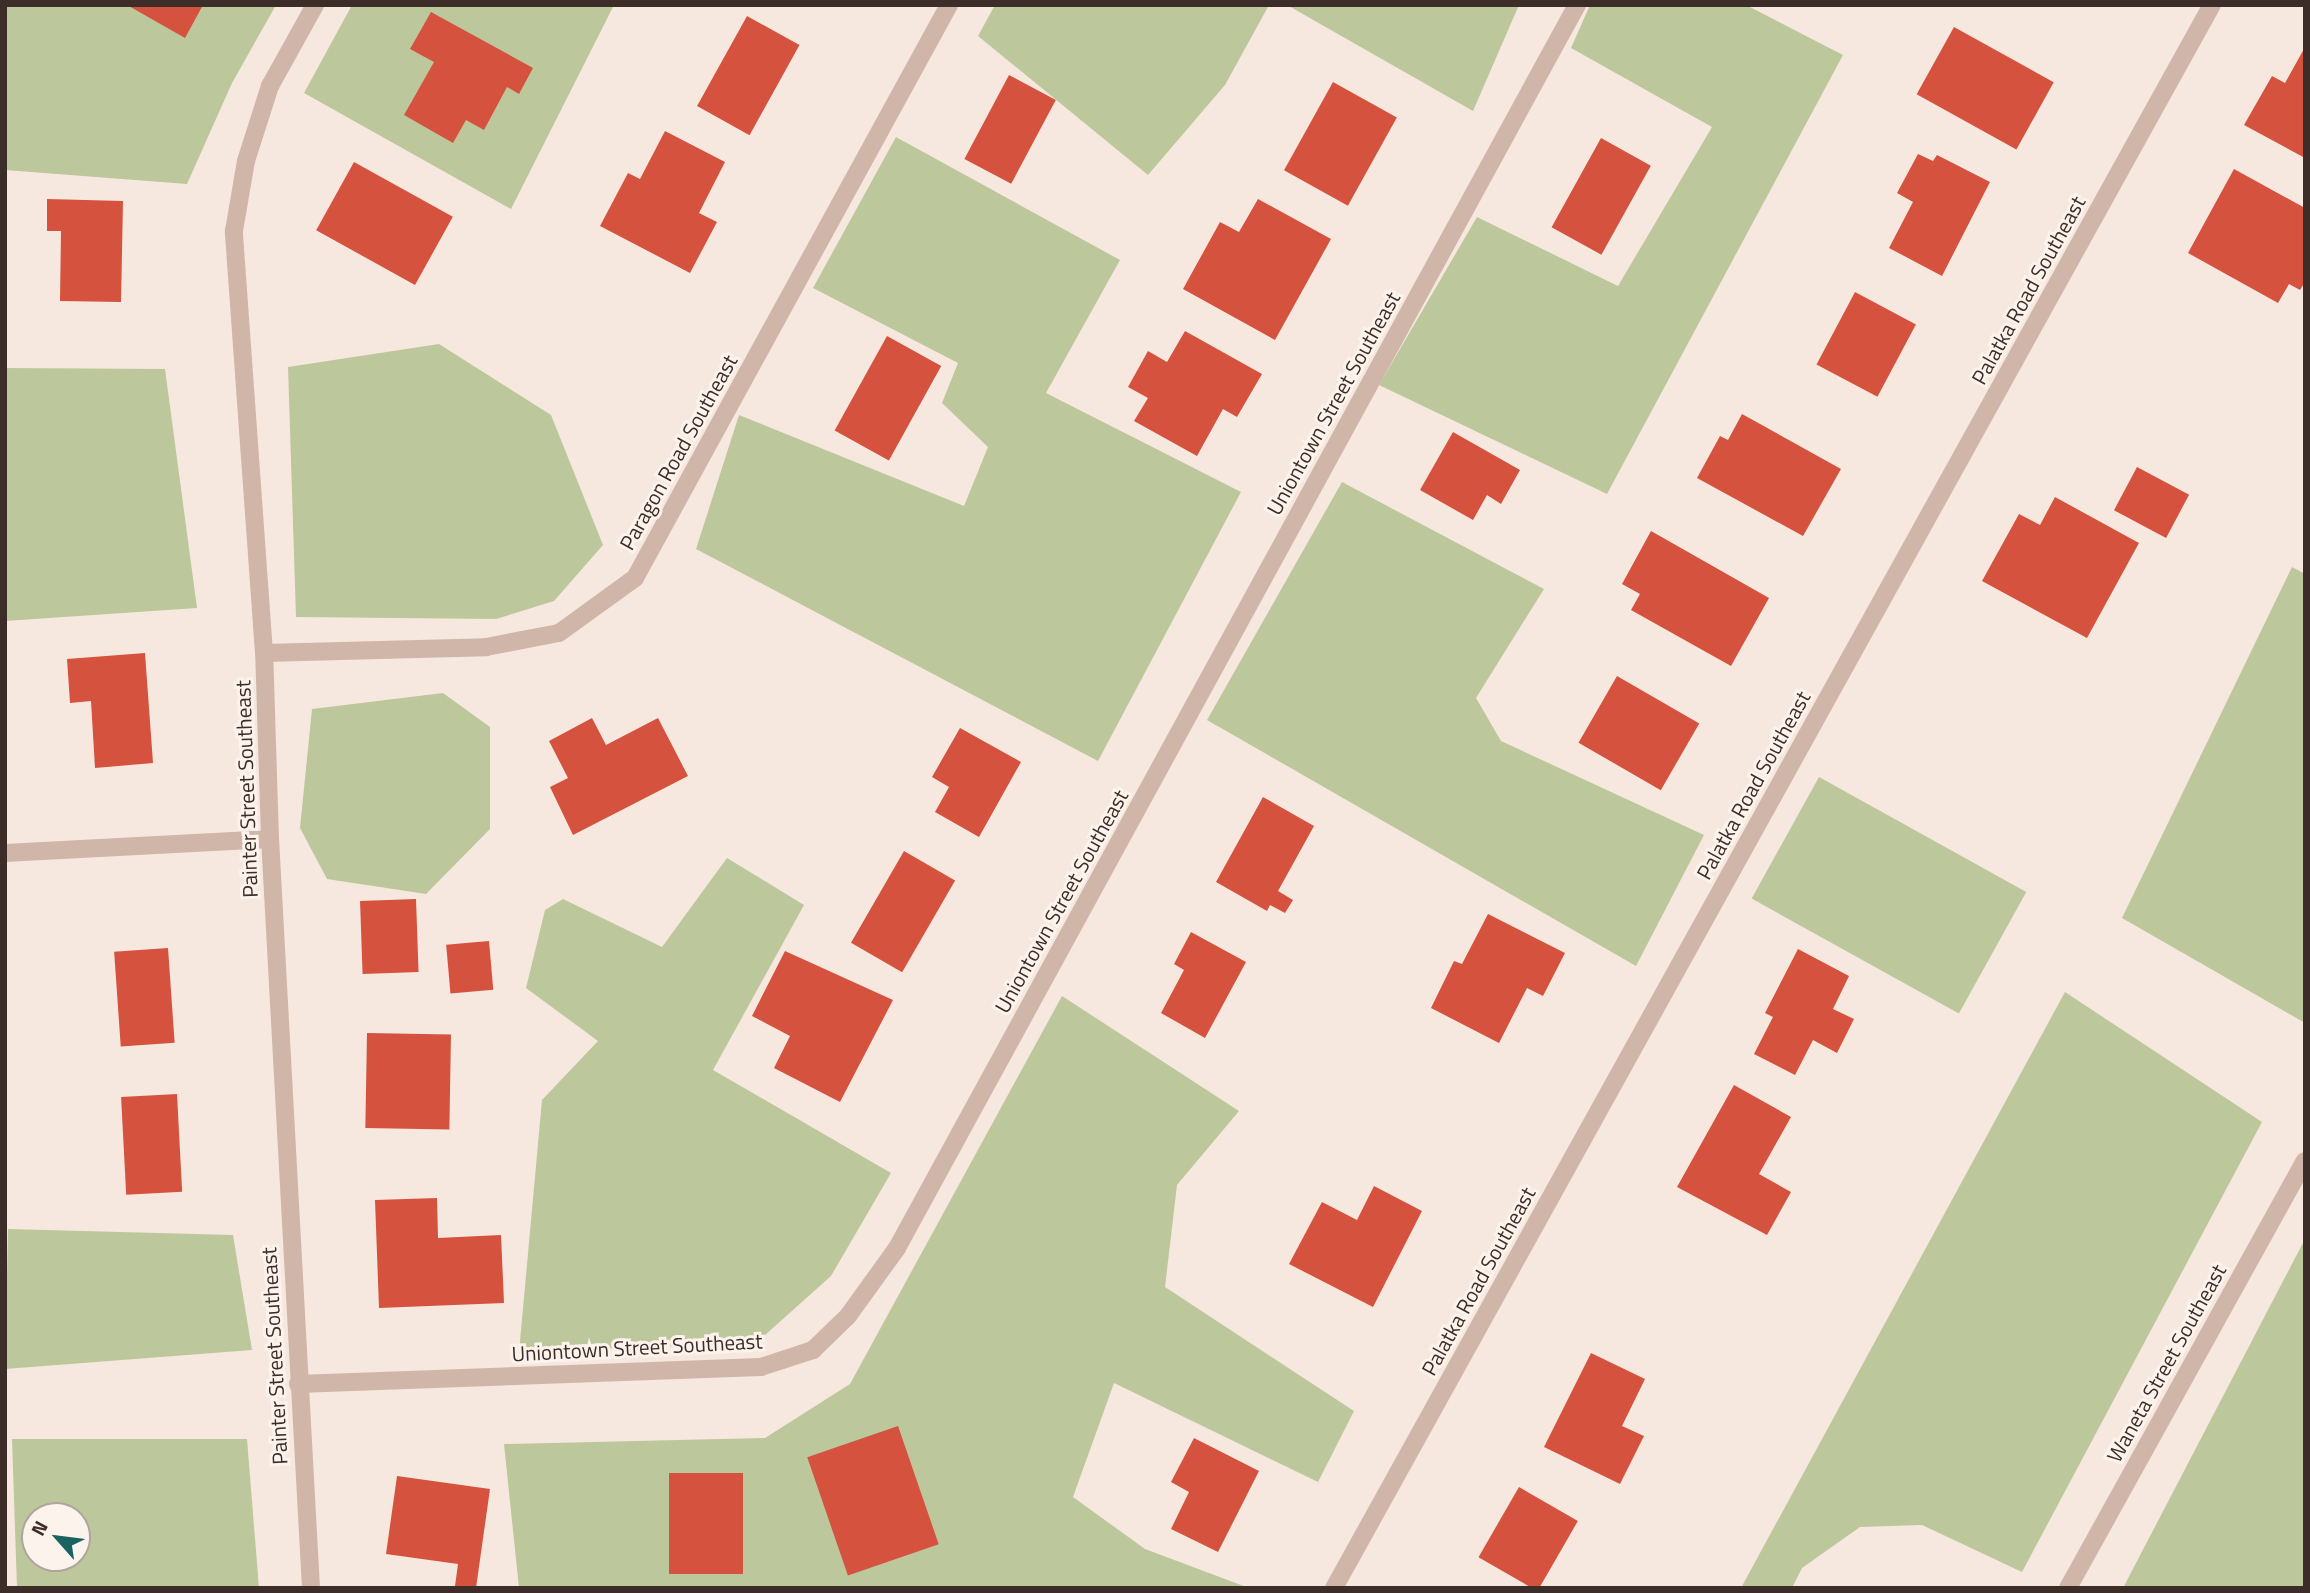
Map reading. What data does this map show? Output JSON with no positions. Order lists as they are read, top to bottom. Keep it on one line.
{"streets":{"street":["Palatka Road Southeast","Uniontown Street Southeast","Paragon Road Southeast","Painter Street Southeast","Waneta Street Southeast"]},"crossings":[["Uniontown Street Southeast","Painter Street Southeast"],["Paragon Road Southeast","Painter Street Southeast"]],"north":"top left"}
